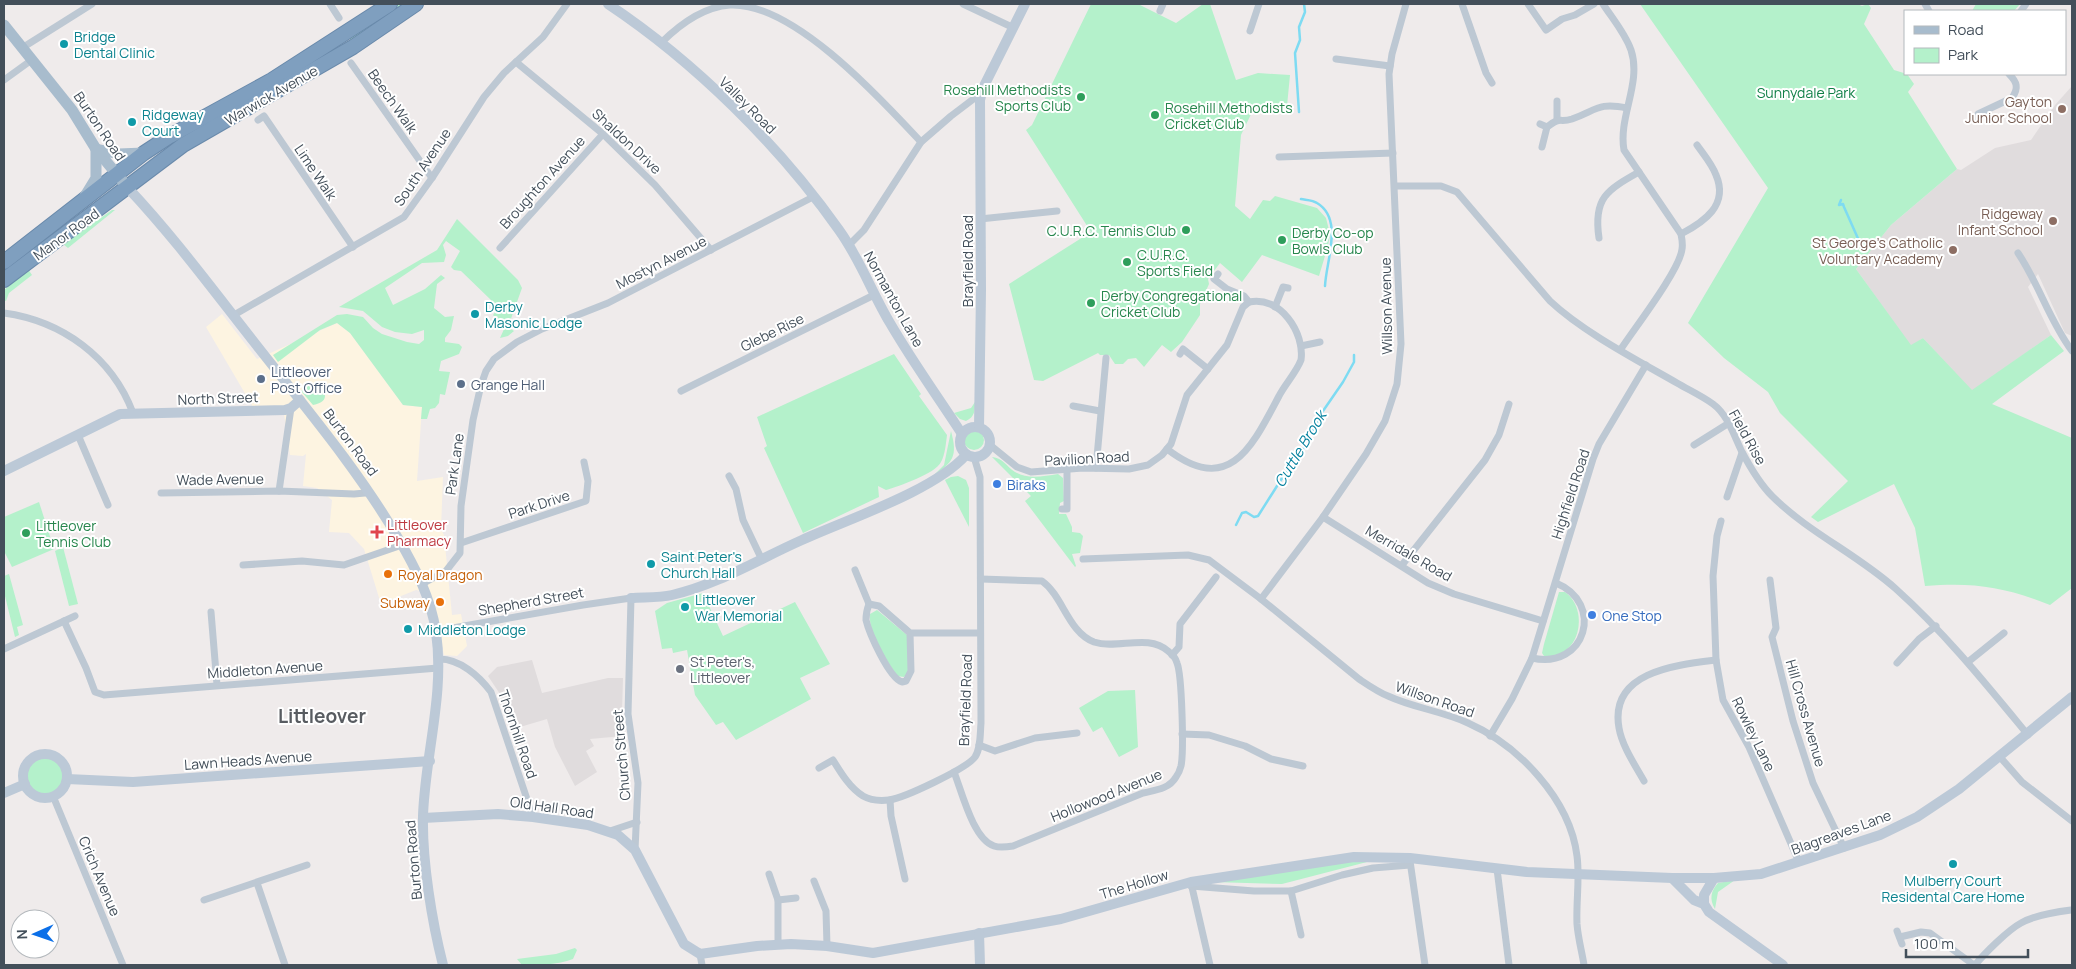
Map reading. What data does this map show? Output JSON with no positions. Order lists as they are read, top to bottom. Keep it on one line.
{"streets":{"highway":["Warwick Avenue","Manor Road"],"main road":["Burton Road"],"street":["Beech Walk","Valley Road","Shaldon Drive","South Avenue","Lime Walk","Broughton Avenue","Brayfield Road","Mostyn Avenue","Normanton Lane","Willson Avenue","Glebe Rise","North Street","Field Rise","Pavilion Road","Park Lane","Wade Avenue","Highfield Road","Park Drive","Merridale Road","Shepherd Street","Middleton Avenue","Willson Road","Hill Cross Avenue","Thornhill Road","Rowley Lane","Church Street","Lawn Heads Avenue","Hollowood Avenue","Old Hall Road","Blagreaves Lane","Crich Avenue","The Hollow"]},"crossings":[["Warwick Avenue","Burton Road"],["Warwick Avenue","Manor Road"],["Beech Walk","South Avenue"],["Valley Road","Mostyn Avenue"],["Valley Road","Normanton Lane"],["Burton Road","South Avenue"],["Burton Road","Manor Road"],["Burton Road","Park Lane"],["Burton Road","Wade Avenue"],["Burton Road","Shepherd Street"],["Burton Road","Middleton Avenue"],["Burton Road","Thornhill Road"],["Burton Road","Lawn Heads Avenue"],["Burton Road","Old Hall Road"],["Shaldon Drive","South Avenue"],["Shaldon Drive","Broughton Avenue"],["Shaldon Drive","Mostyn Avenue"],["South Avenue","Lime Walk"],["Brayfield Road","Normanton Lane"],["Brayfield Road","Pavilion Road"],["Brayfield Road","Hollowood Avenue"],["Mostyn Avenue","Park Lane"],["Normanton Lane","Glebe Rise"],["Normanton Lane","Pavilion Road"],["Willson Avenue","Field Rise"],["Willson Avenue","Merridale Road"],["Willson Avenue","Willson Road"],["Field Rise","Highfield Road"],["Field Rise","Blagreaves Lane"],["Park Lane","Park Drive"],["Highfield Road","Merridale Road"],["Highfield Road","Willson Road"],["Shepherd Street","Church Street"],["Middleton Avenue","Thornhill Road"],["Willson Road","Blagreaves Lane"],["Willson Road","The Hollow"],["Hill Cross Avenue","Blagreaves Lane"],["Thornhill Road","Old Hall Road"],["Rowley Lane","Blagreaves Lane"],["Church Street","Old Hall Road"],["Lawn Heads Avenue","Crich Avenue"],["Old Hall Road","The Hollow"],["Blagreaves Lane","The Hollow"]],"districts":["Littleover"],"water":["Cuttle Brook"],"parks":["Sunnydale Park"],"places":{"other":["Bridge Dental Clinic","Rosehill Methodists Sports Club","Gayton Junior School","Rosehill Methodists Cricket Club","Ridgeway Court","Ridgeway Infant School","C.U.R.C. Tennis Club","Derby Co-op Bowls Club","St George's Catholic Voluntary Academy","C.U.R.C. Sports Field","Derby Congregational Cricket Club","Derby Masonic Lodge","Littleover Post Office","Grange Hall","Biraks","Littleover Tennis Club","Saint Peter's Church Hall","Royal Dragon","Subway","Littleover War Memorial","One Stop","Middleton Lodge","St Peter's, Littleover","Mulberry Court Residental Care Home"],"health":["Littleover Pharmacy"]},"legend":["Road","Park"],"scale_bar":"100 m","north":"left"}
